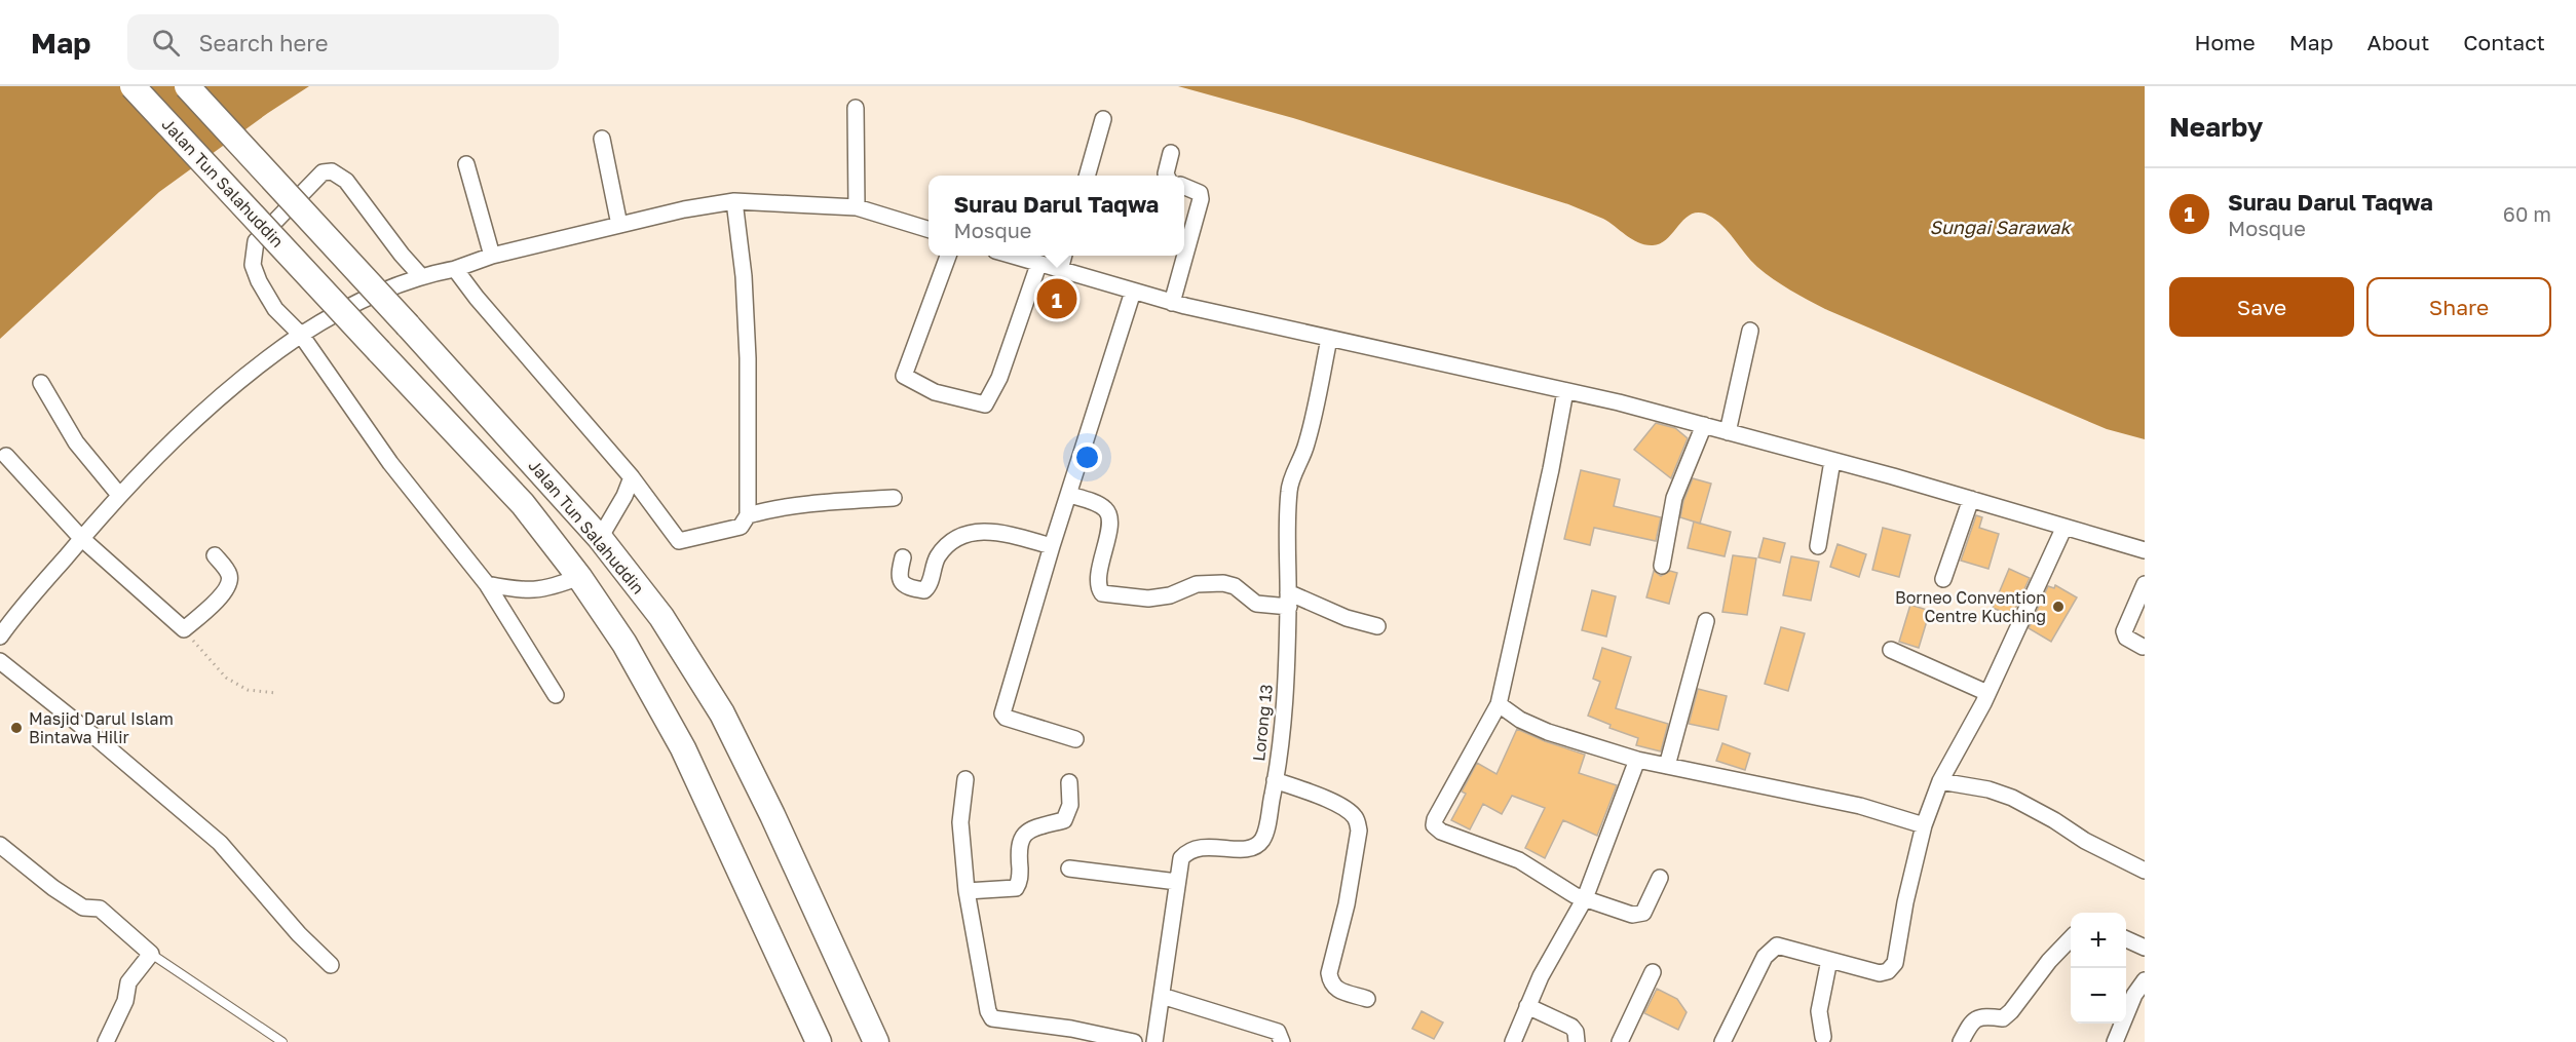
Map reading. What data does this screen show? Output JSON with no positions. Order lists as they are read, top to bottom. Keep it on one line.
{"streets":{"highway":["Jalan Tun Salahuddin"],"street":["Lorong 13"]},"water":["Sungai Sarawak"],"places":["Borneo Convention Centre Kuching","Masjid Darul Islam Bintawa Hilir"],"page":{"header":"Map","search":"Search here","nav":["Home","Map","About","Contact"],"heading":"Nearby","list":[{"mark":"1","name":"Surau Darul Taqwa","note":"Mosque","value":"60 m"}],"popup":["Surau Darul Taqwa","Mosque"],"buttons":["Save","Share"],"pins":"1","map_buttons":["+","−"]}}
